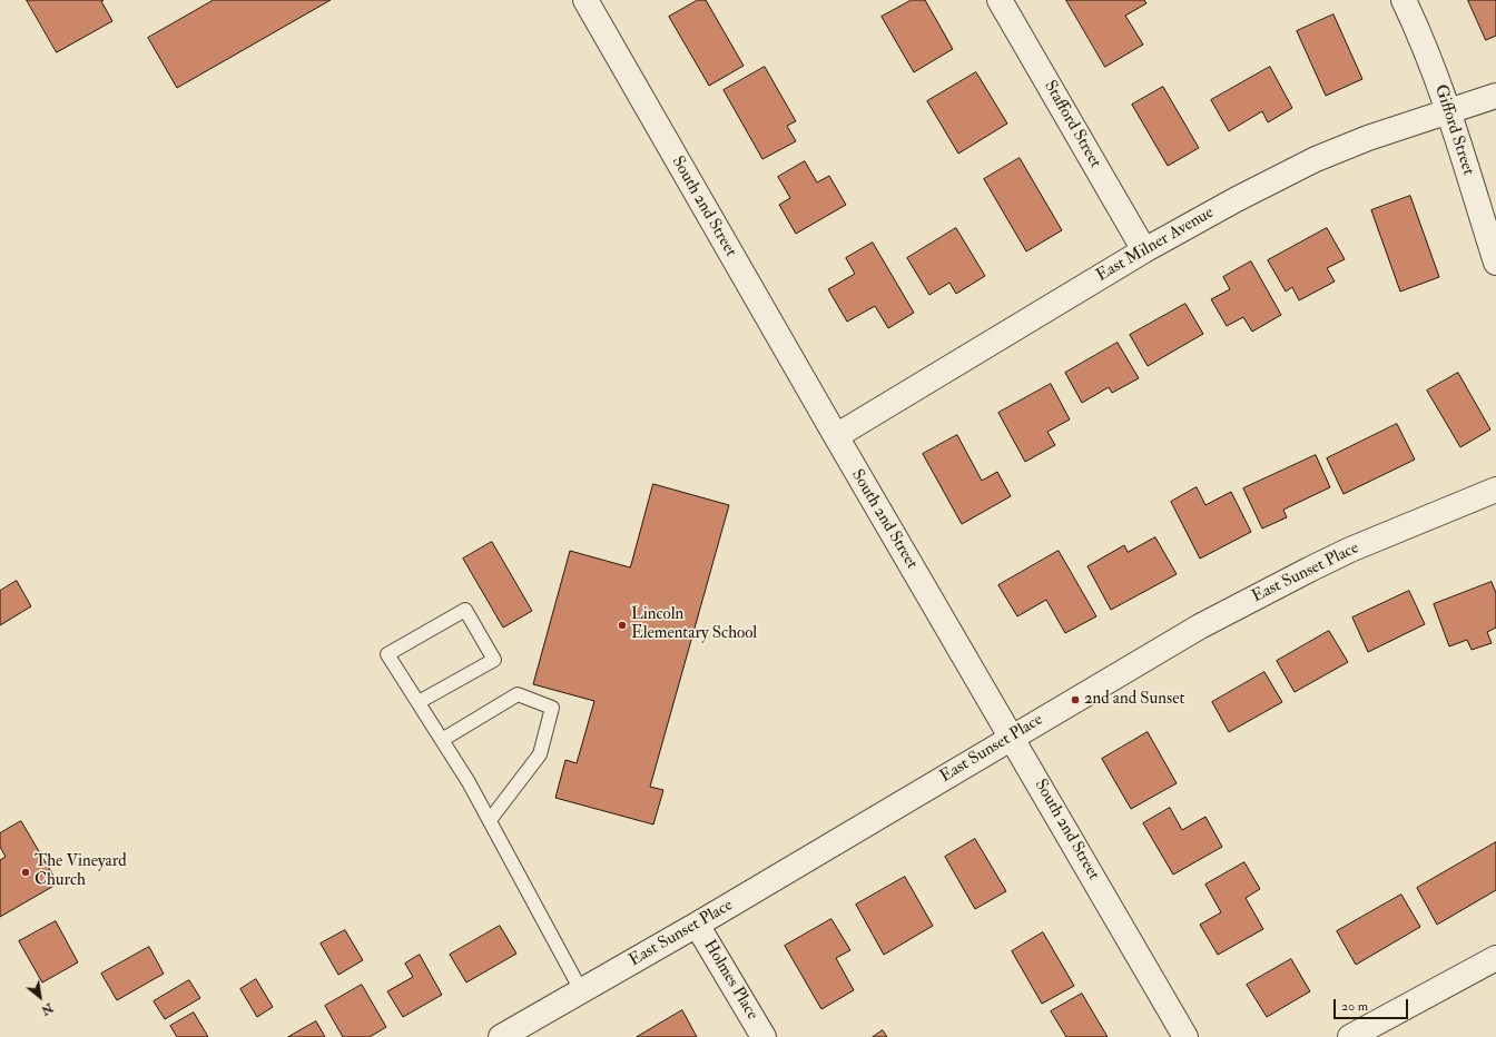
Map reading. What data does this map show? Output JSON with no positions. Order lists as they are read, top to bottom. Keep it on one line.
{"streets":{"street":["Stafford Street","Gifford Street","South 2nd Street","East Milner Avenue","East Sunset Place","Holmes Place"]},"crossings":[["Stafford Street","East Milner Avenue"],["Gifford Street","East Milner Avenue"],["South 2nd Street","East Milner Avenue"],["South 2nd Street","East Sunset Place"],["East Sunset Place","Holmes Place"]],"places":["Lincoln Elementary School","2nd and Sunset","The Vineyard Church"],"scale_bar":"20 m","north":"bottom right"}
